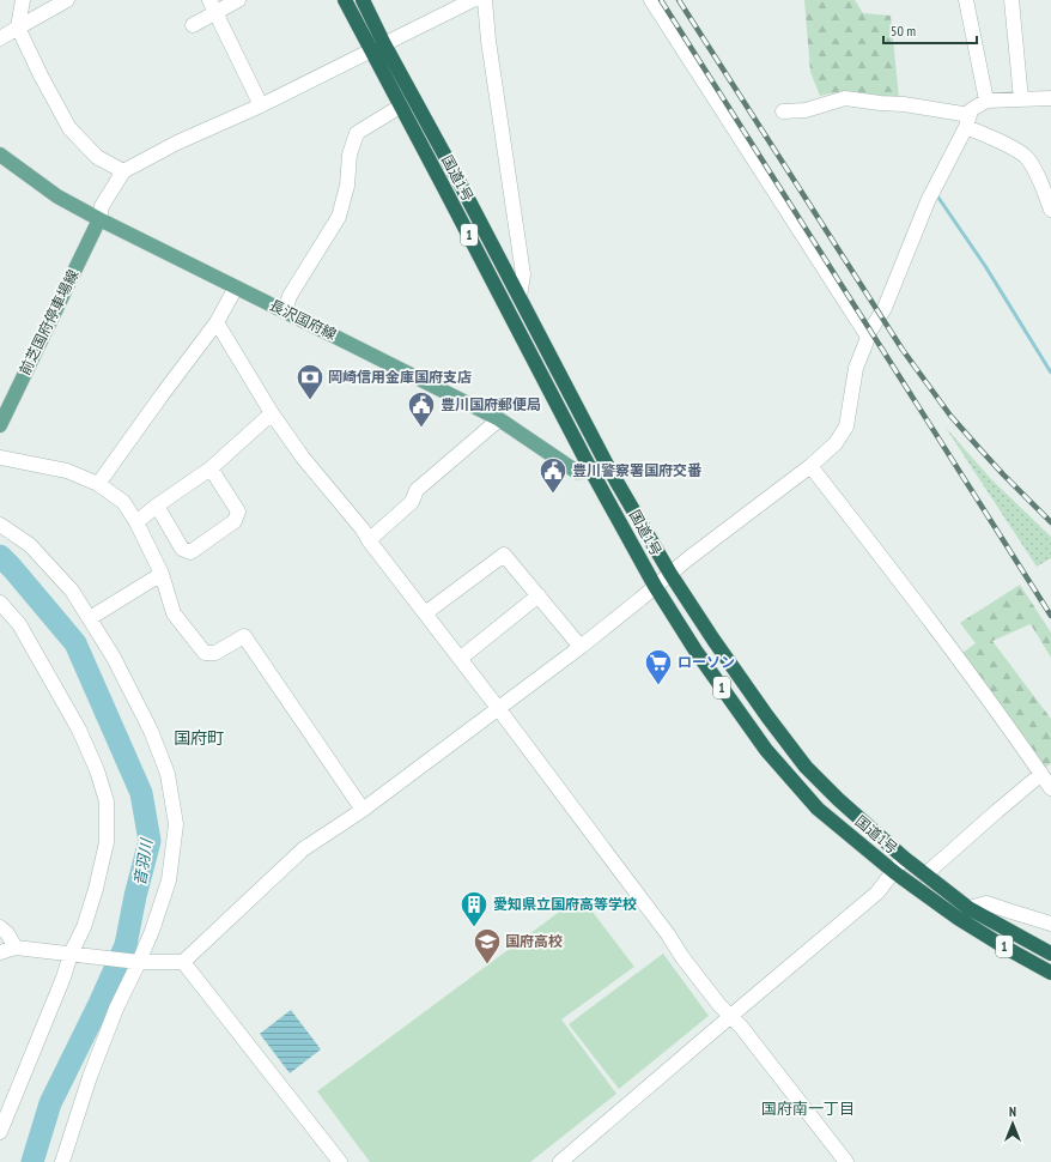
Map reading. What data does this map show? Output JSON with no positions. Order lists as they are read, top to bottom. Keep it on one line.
{"streets":{"highway":["国道1号","1"],"main road":["長沢国府線","前芝国府停車場線"]},"crossings":[["国道1号","長沢国府線"],["長沢国府線","前芝国府停車場線"]],"districts":["国府町","国府南一丁目"],"water":["音羽川"],"places":{"bank":["岡崎信用金庫国府支店"],"public building":["豊川国府郵便局","豊川警察署国府交番"],"supermarket":["ローソン"],"building":["愛知県立国府高等学校"],"school or university":["国府高校"]},"scale_bar":"50 m","north":"top"}
